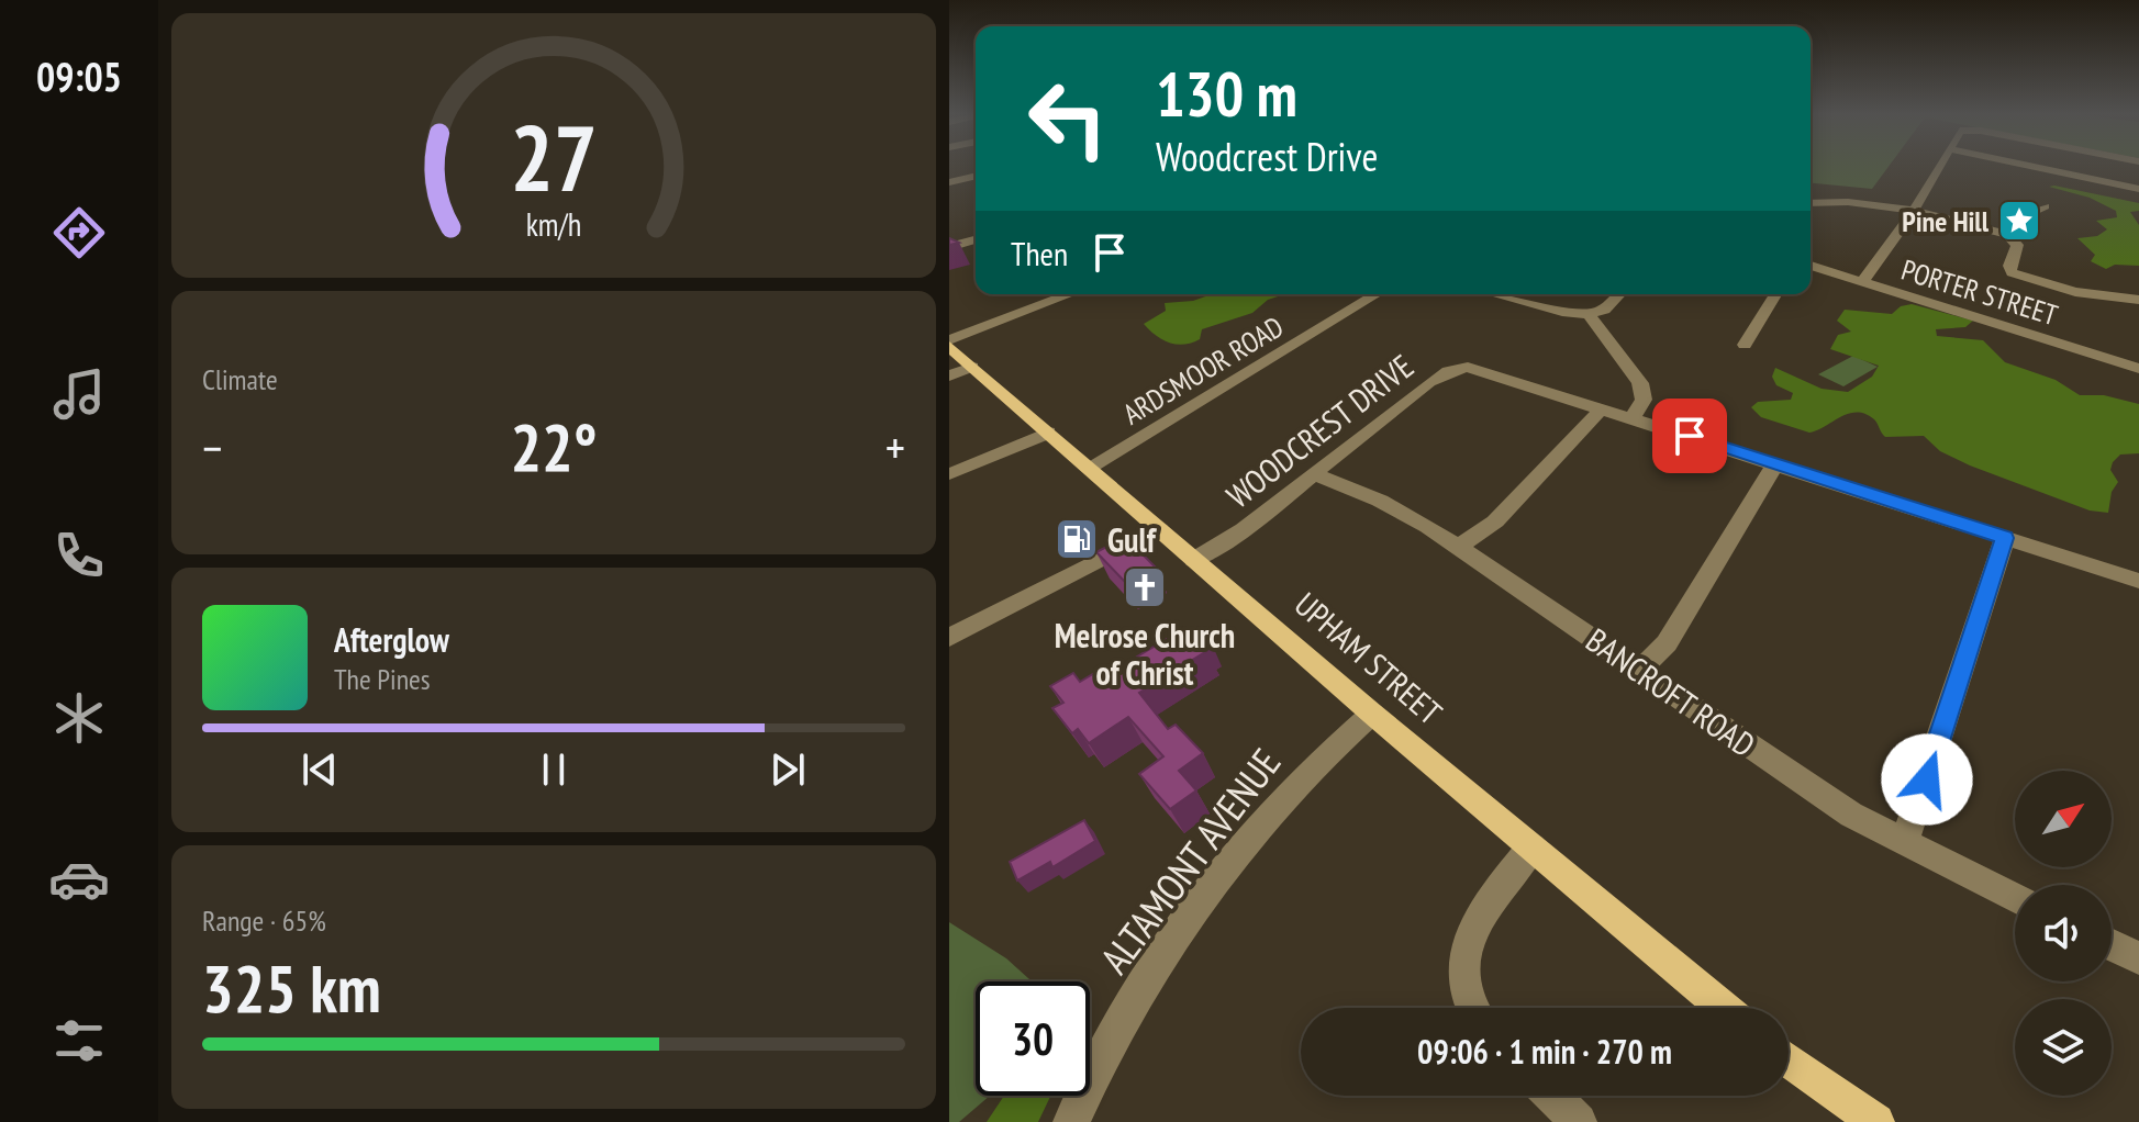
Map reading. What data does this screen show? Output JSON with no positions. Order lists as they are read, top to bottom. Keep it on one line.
{"streets":{"main road":["UPHAM STREET"],"street":["PORTER STREET","ARDSMOOR ROAD","WOODCREST DRIVE","BANCROFT ROAD","ALTAMONT AVENUE"]},"crossings":[["ARDSMOOR ROAD","UPHAM STREET"],["WOODCREST DRIVE","UPHAM STREET"],["WOODCREST DRIVE","BANCROFT ROAD"],["UPHAM STREET","ALTAMONT AVENUE"]],"places":{"place":["Pine Hill"],"fuel station":["Gulf"],"church":["Melrose Church of Christ"]},"north":"top right","page":{"tabs":"09:05","turn":["130 m","Woodcrest Drive"],"then":"Then","tile":["Climate",["Range · 65%","325 km"]],"heat":["−","22°","+"],"song":["Afterglow","The Pines"],"limit":"30","trip":"09:06 · 1 min · 270 m","gauge":["27","km/h"]}}
